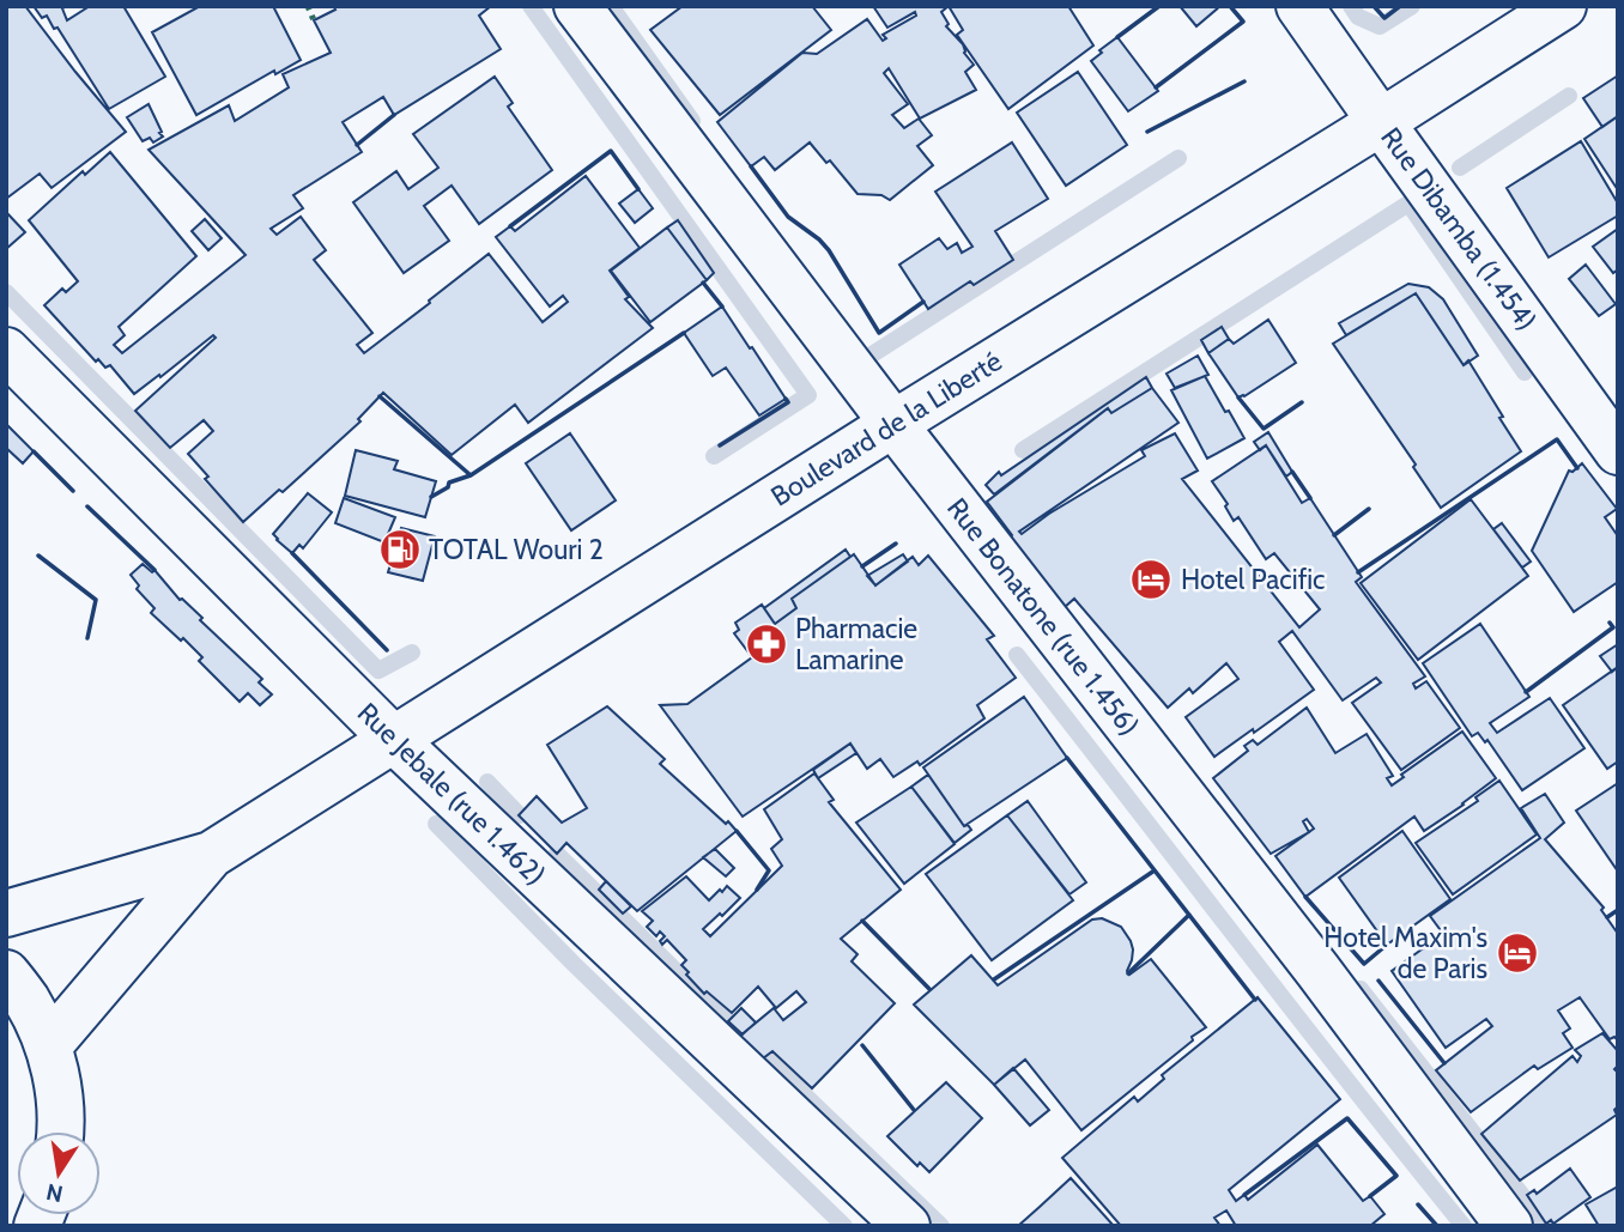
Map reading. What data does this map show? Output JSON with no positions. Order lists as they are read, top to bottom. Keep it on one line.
{"streets":{"main road":["Rue Dibamba (1.454)","Boulevard de la Liberté","Rue Bonatone (rue 1.456)","Rue Jebale (rue 1.462)"]},"crossings":[["Rue Dibamba (1.454)","Boulevard de la Liberté"],["Boulevard de la Liberté","Rue Bonatone (rue 1.456)"],["Boulevard de la Liberté","Rue Jebale (rue 1.462)"]],"places":{"fuel station":["TOTAL Wouri 2"],"hotel":["Hotel Pacific","Hotel Maxim's de Paris"],"pharmacy":["Pharmacie Lamarine"]},"north":"bottom"}
